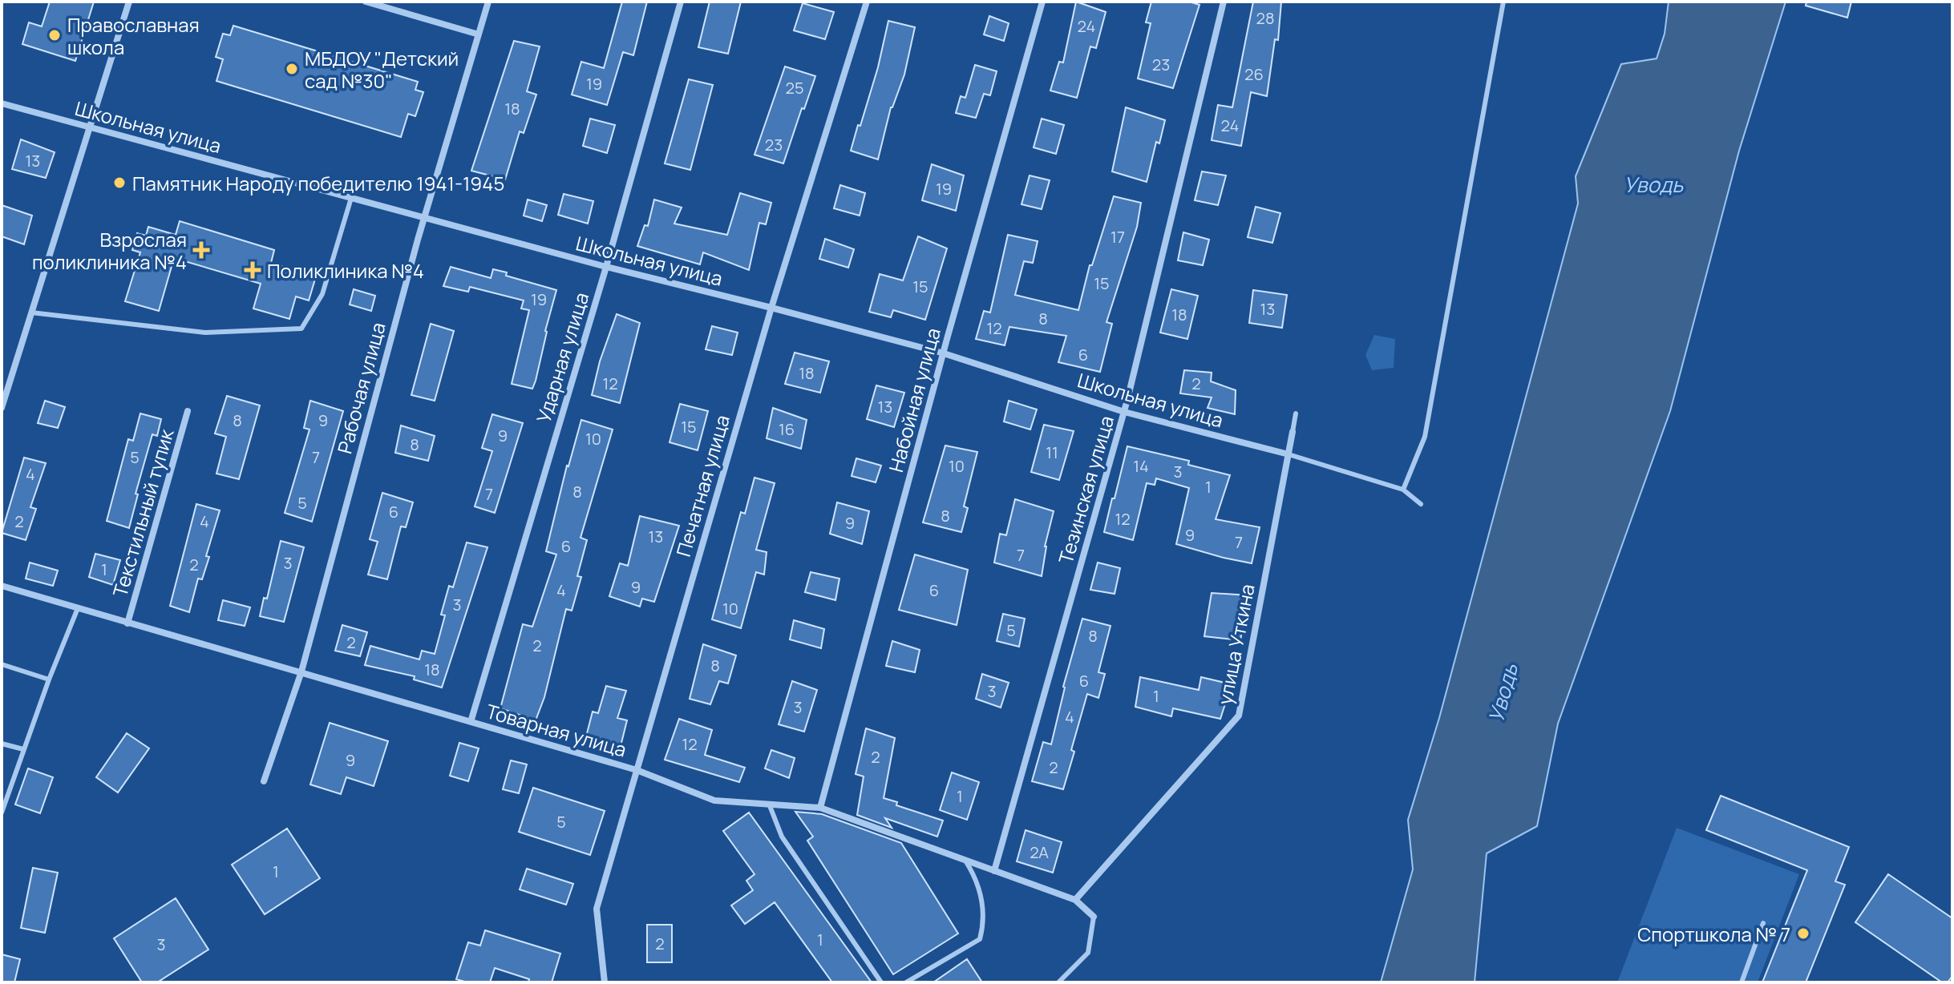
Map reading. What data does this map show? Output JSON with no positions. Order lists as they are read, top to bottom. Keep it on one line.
{"streets":{"street":["Школьная улица","Ударная улица","Рабочая улица","Набойная улица","Печатная улица","Тезинская улица","Текстильный тупик","улица Уткина","Товарная улица"]},"crossings":[["Школьная улица","Ударная улица"],["Школьная улица","Рабочая улица"],["Школьная улица","Набойная улица"],["Школьная улица","Печатная улица"],["Школьная улица","Тезинская улица"],["Школьная улица","улица Уткина"],["Ударная улица","Товарная улица"],["Рабочая улица","Товарная улица"],["Набойная улица","Товарная улица"],["Печатная улица","Товарная улица"],["Тезинская улица","Товарная улица"],["Текстильный тупик","Товарная улица"],["улица Уткина","Товарная улица"]],"water":["Уводь"],"places":{"other":["Православная школа","МБДОУ \"Детский сад №30\"","Памятник Народу победителю 1941-1945","Спортшкола № 7"],"health":["Взрослая поликлиника №4","Поликлиника №4"]},"house_numbers":["28","24","23","26","19","25","18","24","23","13","19","17","15","15","19","13","18","8","12","6","18","12","2","13","8","9","15","16","9","10","8","11","5","7","10","14","3","4","1","8","7","5","6","8","12","2","4","9","9","13","7","6","7","3","2","1","9","4","6","3","10","5","8","2","2","8","18","6","3","1","3","4","12","2","9","2","1","5","2А","1","1","2","3"]}
